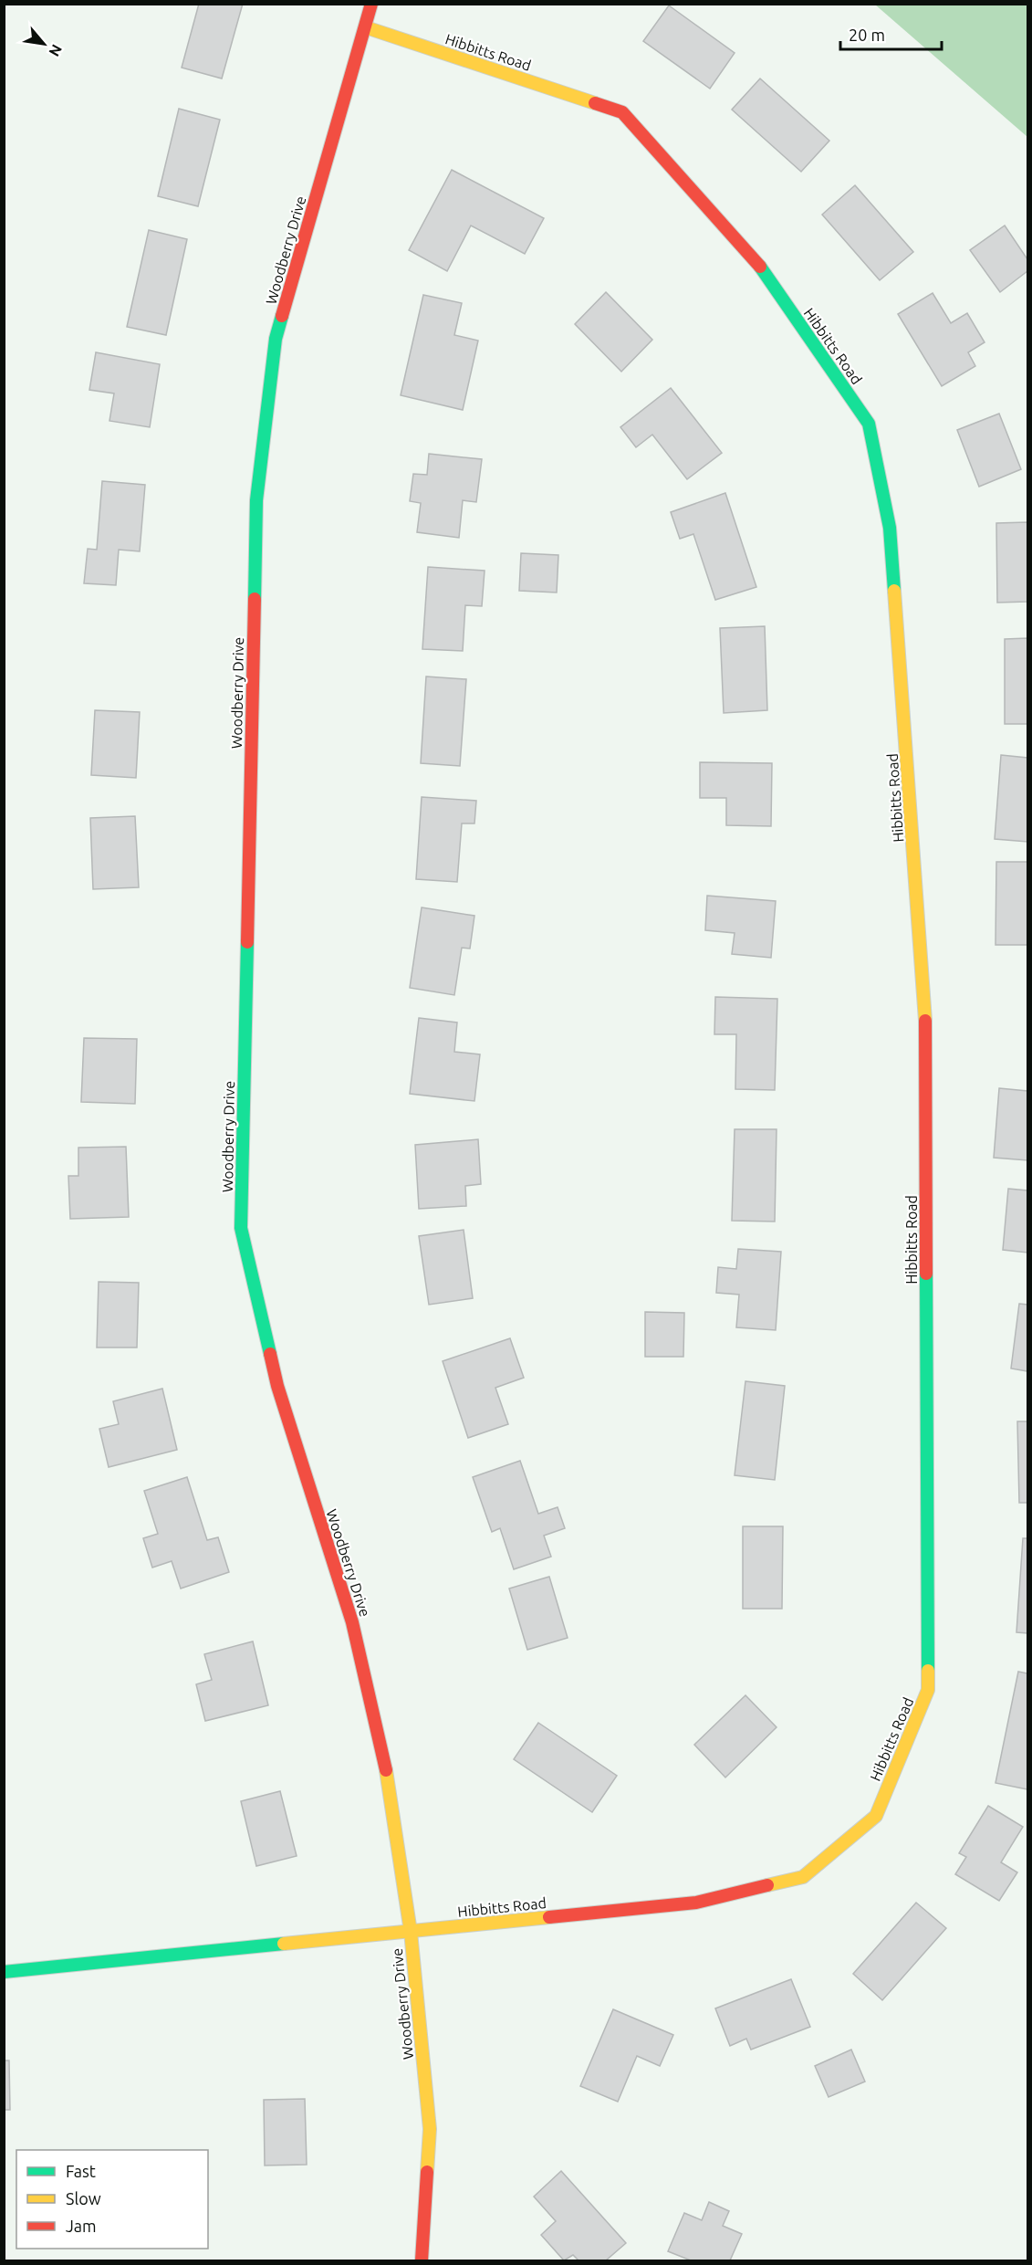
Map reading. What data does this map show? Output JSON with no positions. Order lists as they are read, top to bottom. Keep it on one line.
{"streets":{"street":["Hibbitts Road","Woodberry Drive"]},"crossings":[["Hibbitts Road","Woodberry Drive"]],"legend":["Fast","Slow","Jam"],"scale_bar":"20 m","north":"bottom right"}
